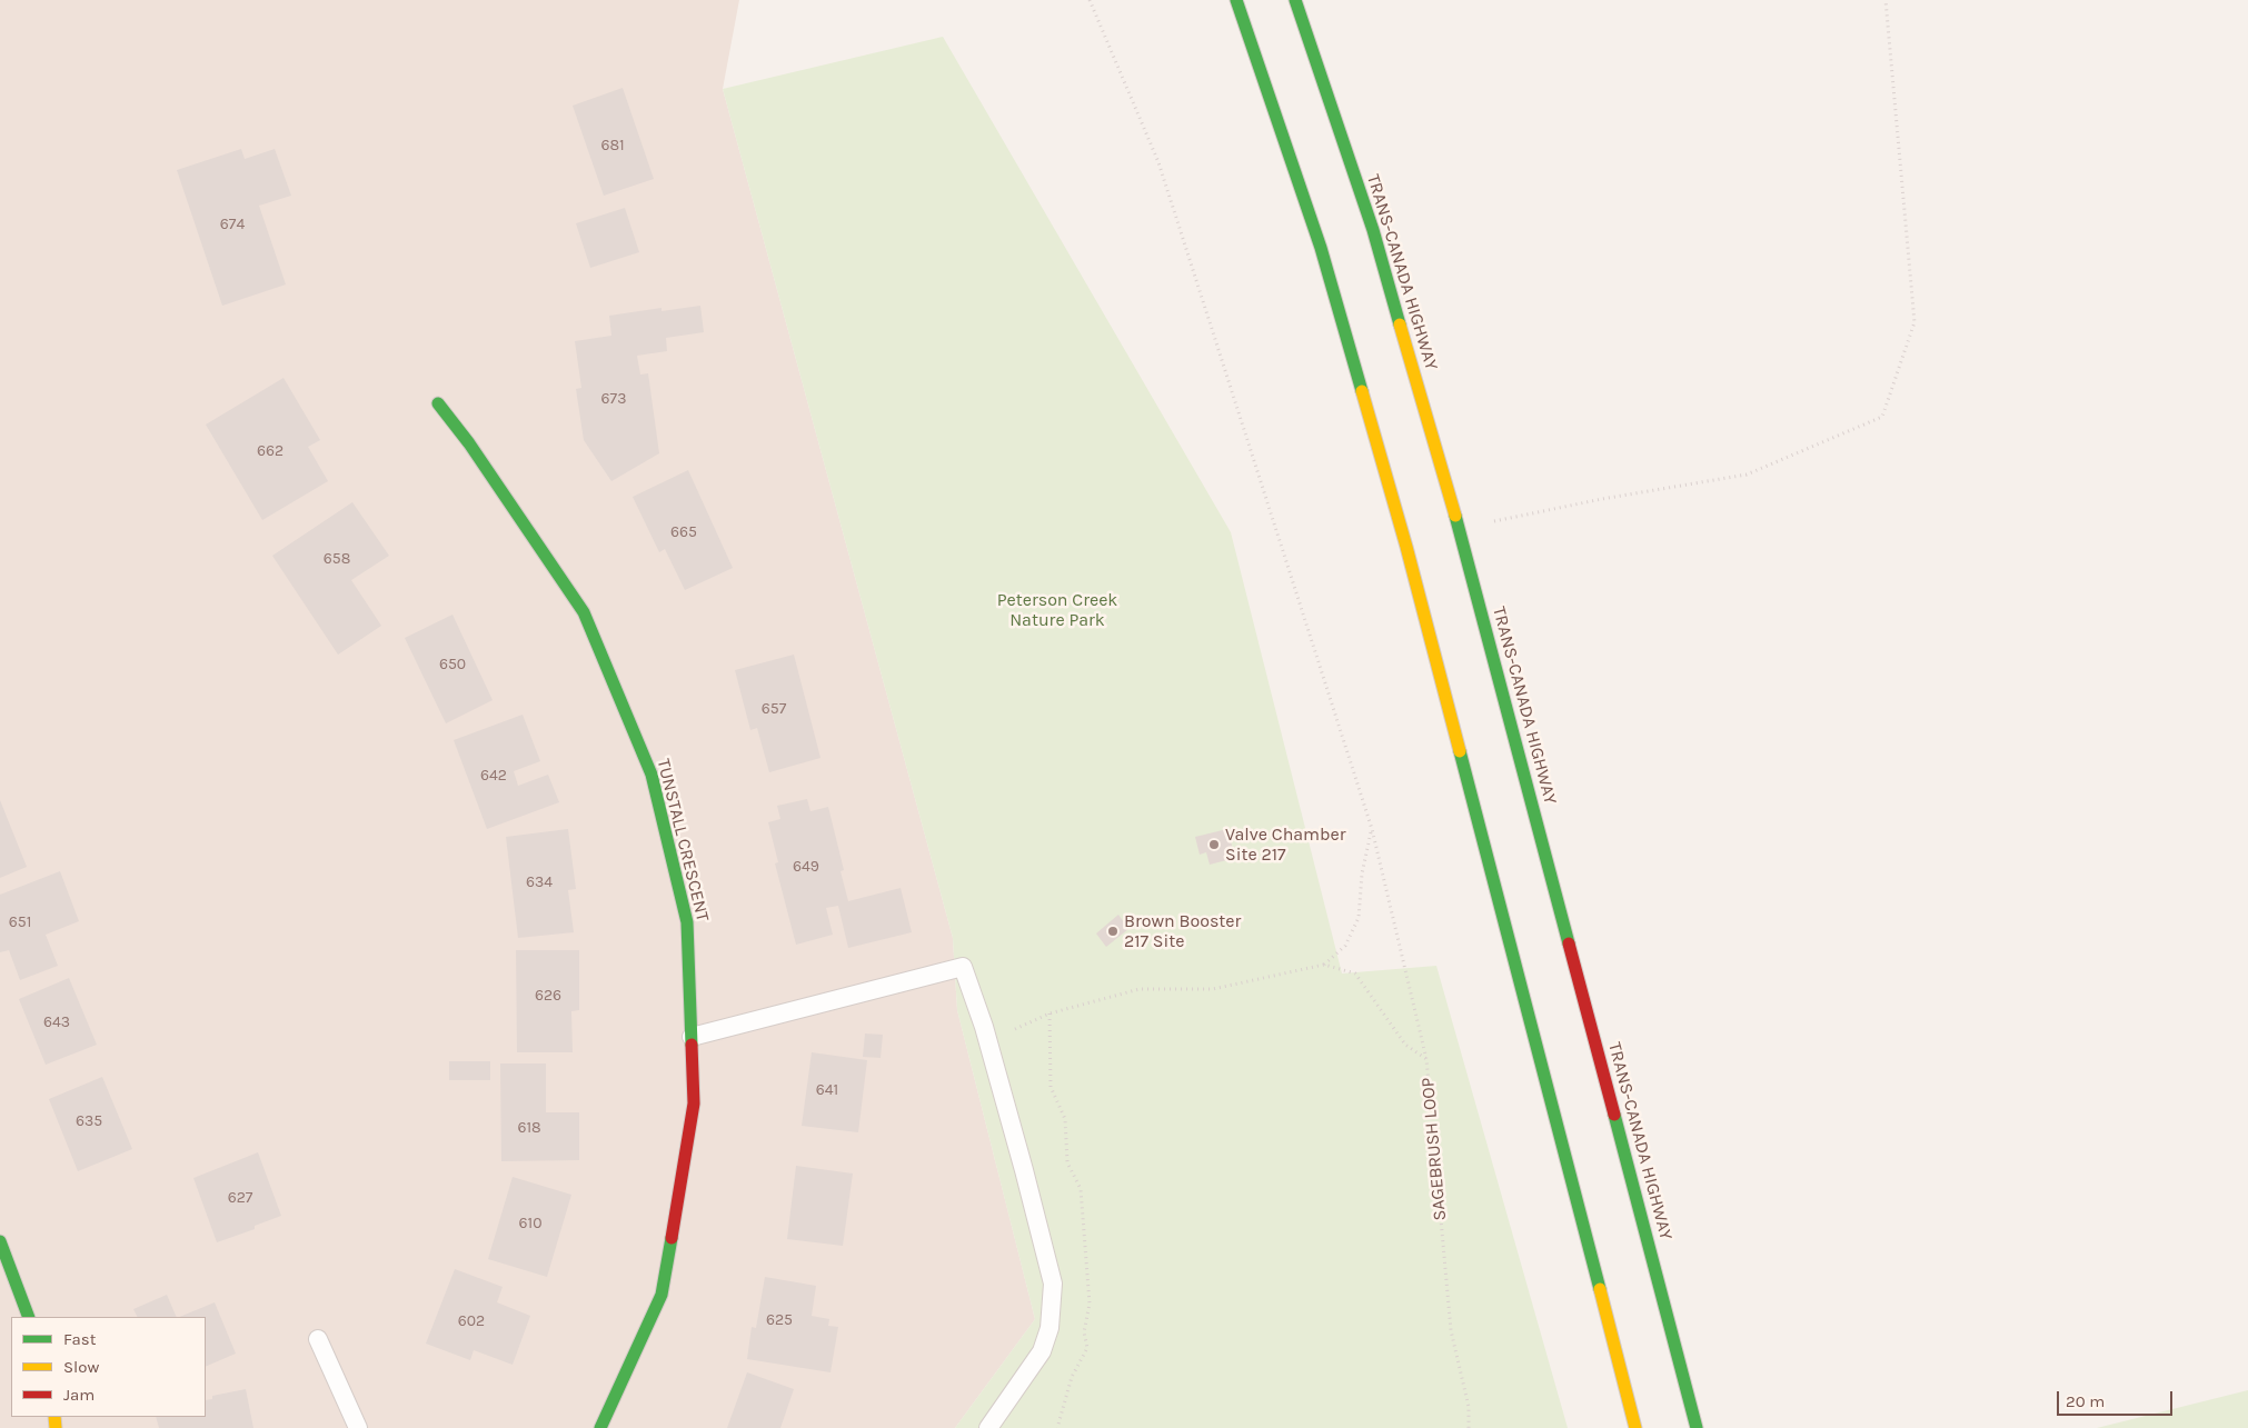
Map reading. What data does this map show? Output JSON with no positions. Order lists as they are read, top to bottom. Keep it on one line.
{"streets":{"main road":["TRANS-CANADA HIGHWAY","TUNSTALL CRESCENT"],"path":["SAGEBRUSH LOOP"]},"parks":["Peterson Creek Nature Park"],"places":["Valve Chamber Site 217","Brown Booster 217 Site"],"house_numbers":["681","674","673","662","665","658","650","657","642","649","634","651","626","643","641","635","618","627","610","625","602"],"legend":["Fast","Slow","Jam"],"scale_bar":"20 m"}
